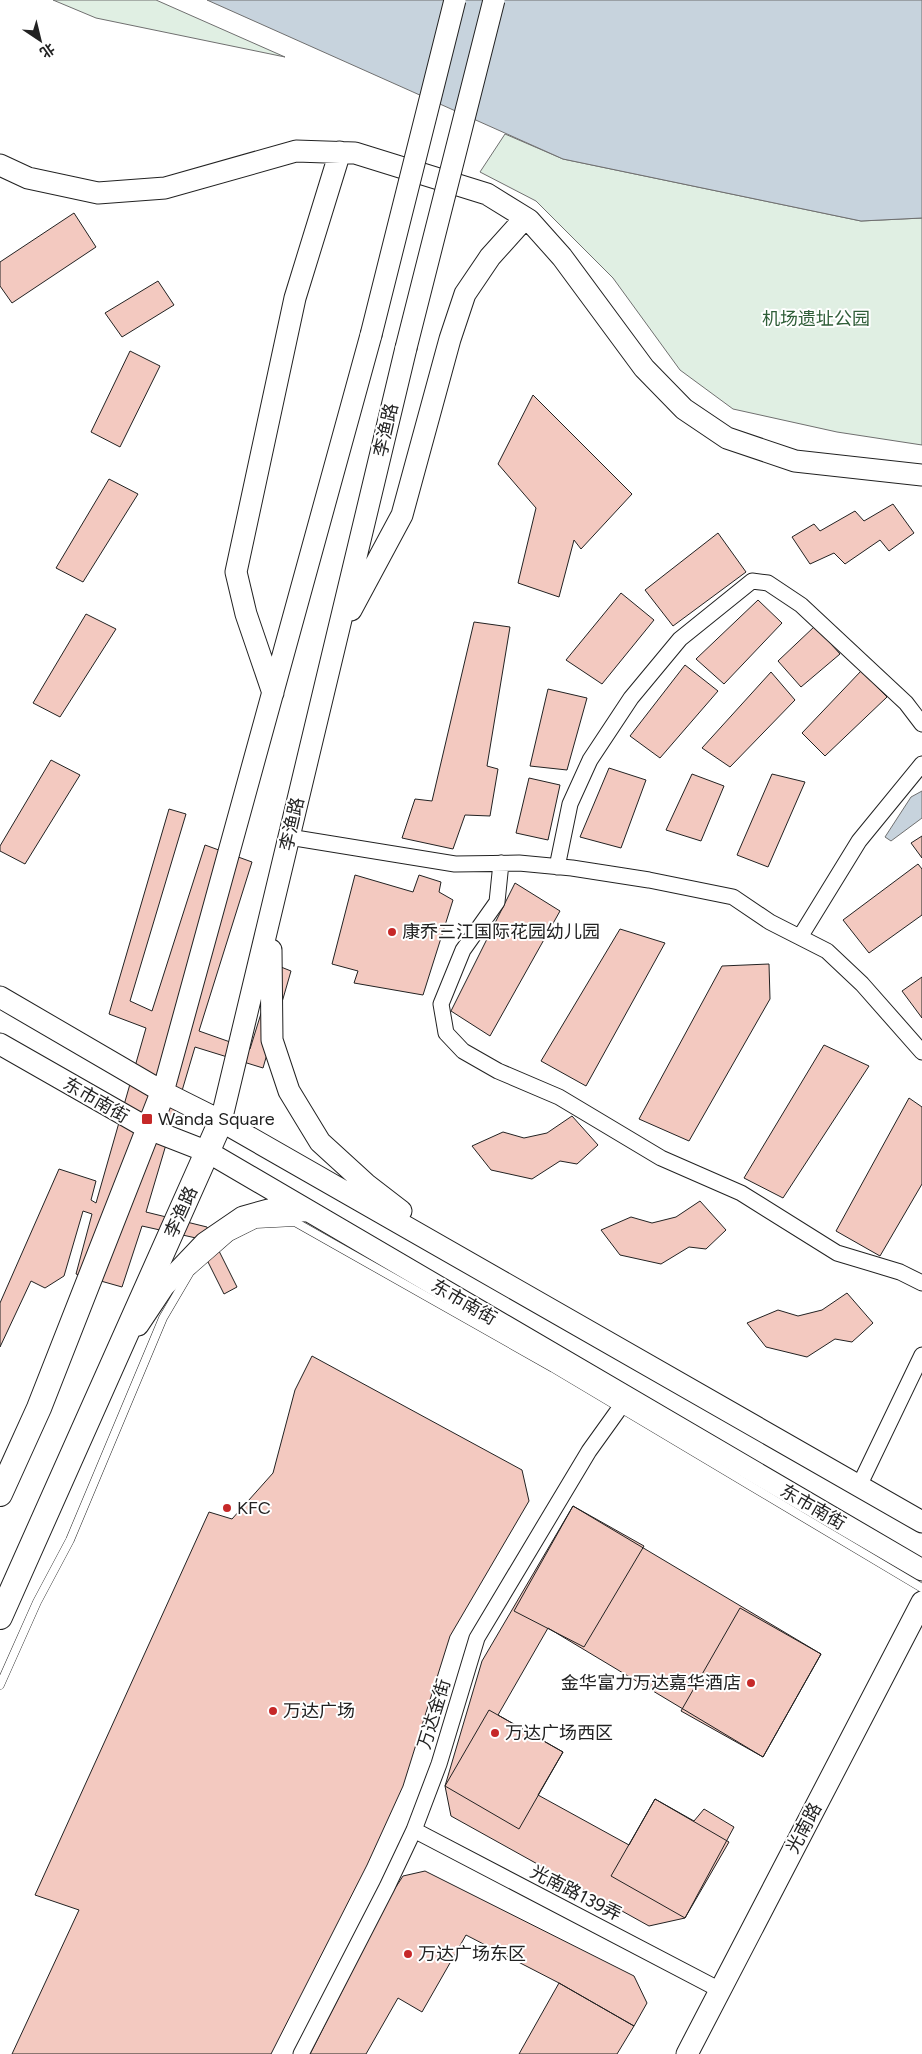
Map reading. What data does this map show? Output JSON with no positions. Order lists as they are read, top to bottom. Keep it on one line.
{"streets":{"main road":["李渔路","东市南街","光南路"],"street":["万达金街","光南路139弄"]},"crossings":[["李渔路","东市南街"],["东市南街","万达金街"],["万达金街","光南路139弄"],["光南路","光南路139弄"]],"parks":["机场遗址公园"],"places":{"other":["康乔三江国际花园幼儿园","KFC","金华富力万达嘉华酒店","万达广场","万达广场西区","万达广场东区"],"transit":["Wanda Square"]},"north":"bottom right"}
